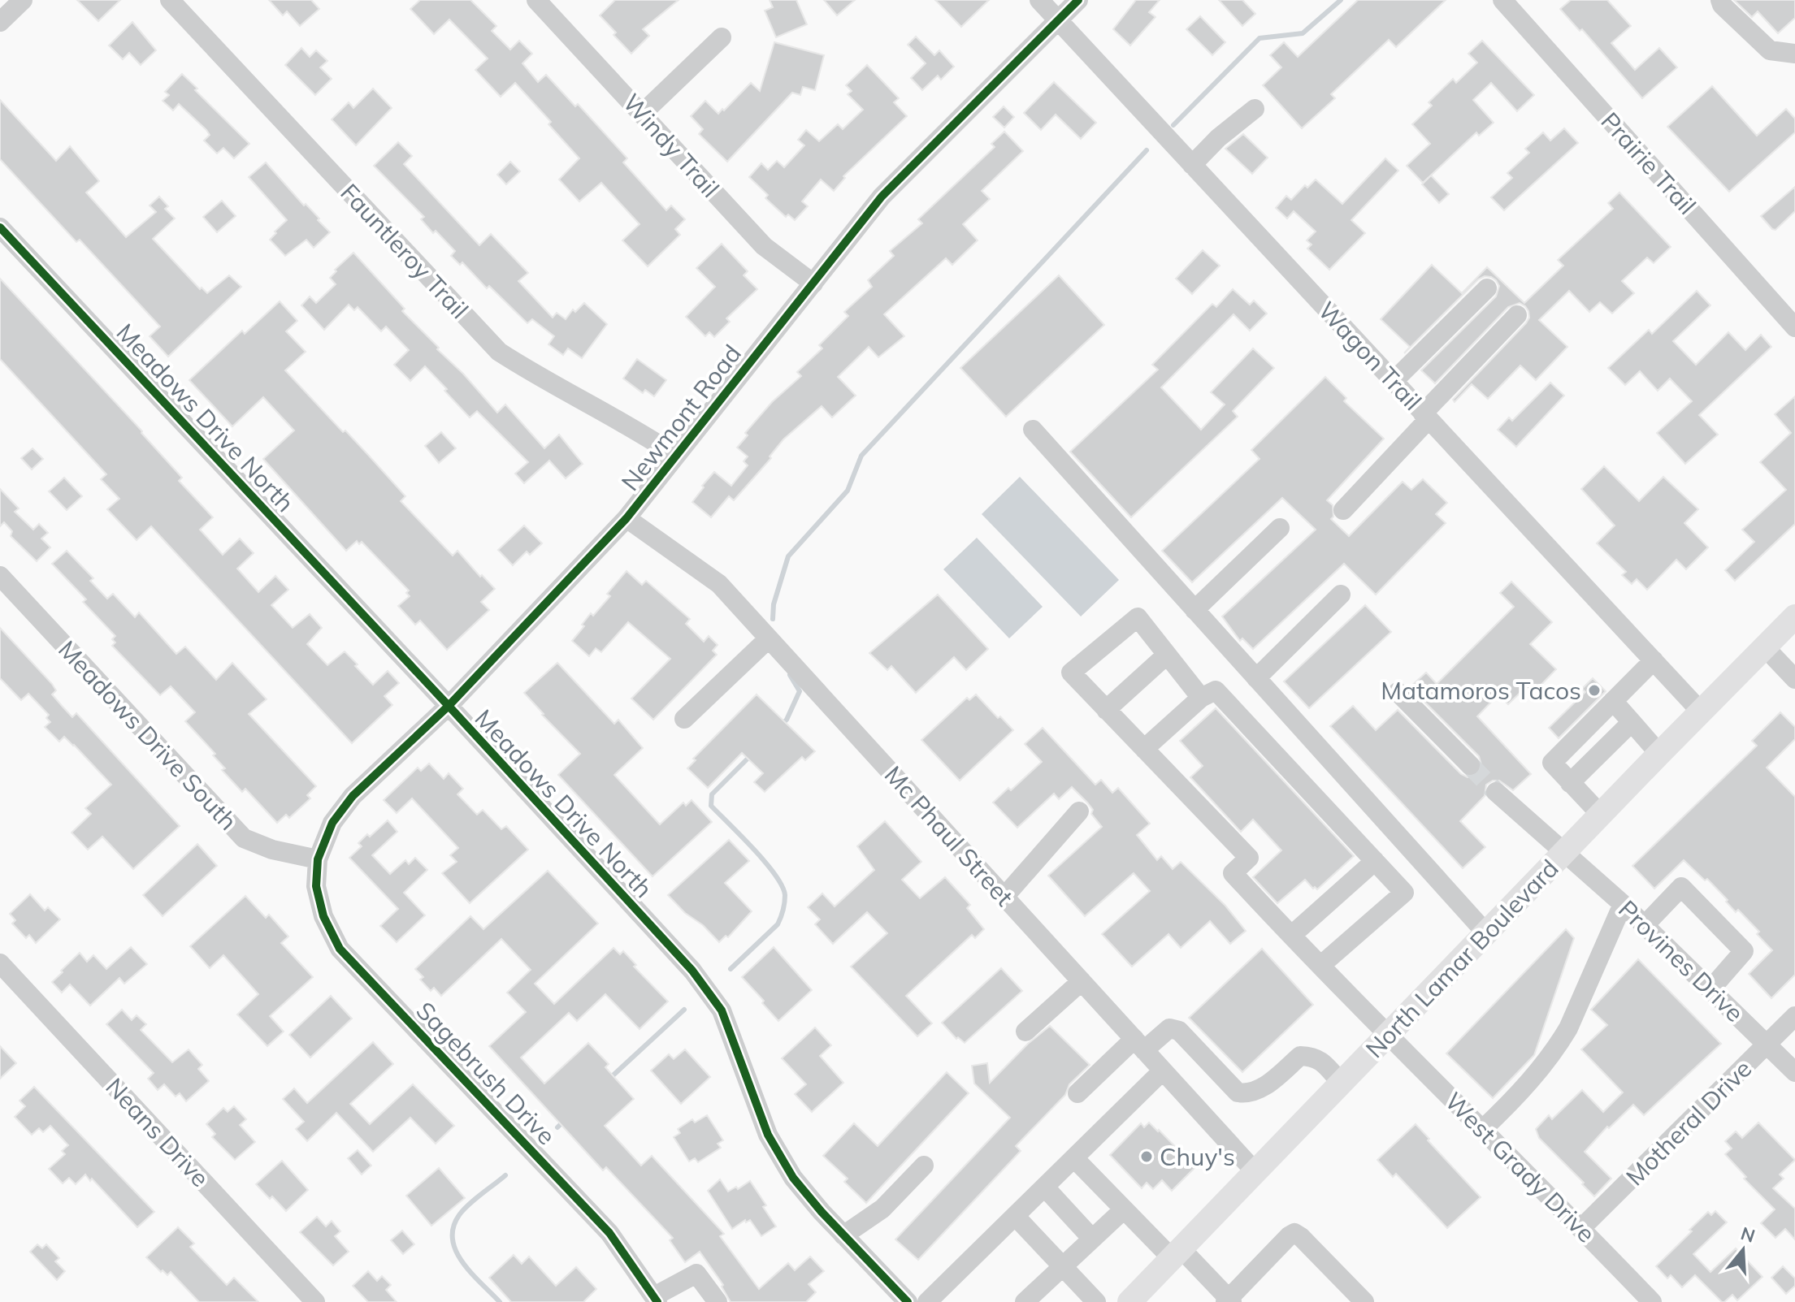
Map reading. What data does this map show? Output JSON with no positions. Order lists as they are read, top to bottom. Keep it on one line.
{"streets":{"main road":["North Lamar Boulevard"],"street":["Windy Trail","Prairie Trail","Fauntleroy Trail","Wagon Trail","Meadows Drive North","Newmont Road","Meadows Drive South","Mc Phaul Street","Provines Drive","Sagebrush Drive","Motheral Drive","Neans Drive","West Grady Drive"]},"crossings":[["Windy Trail","Newmont Road"],["Fauntleroy Trail","Newmont Road"],["Wagon Trail","Newmont Road"],["Wagon Trail","North Lamar Boulevard"],["Meadows Drive North","Newmont Road"],["Newmont Road","Meadows Drive South"],["Newmont Road","Mc Phaul Street"],["Newmont Road","Sagebrush Drive"],["Meadows Drive South","Sagebrush Drive"],["Mc Phaul Street","North Lamar Boulevard"],["North Lamar Boulevard","Provines Drive"],["North Lamar Boulevard","West Grady Drive"],["Provines Drive","Motheral Drive"],["Motheral Drive","West Grady Drive"]],"places":["Matamoros Tacos","Chuy's"],"north":"top"}
